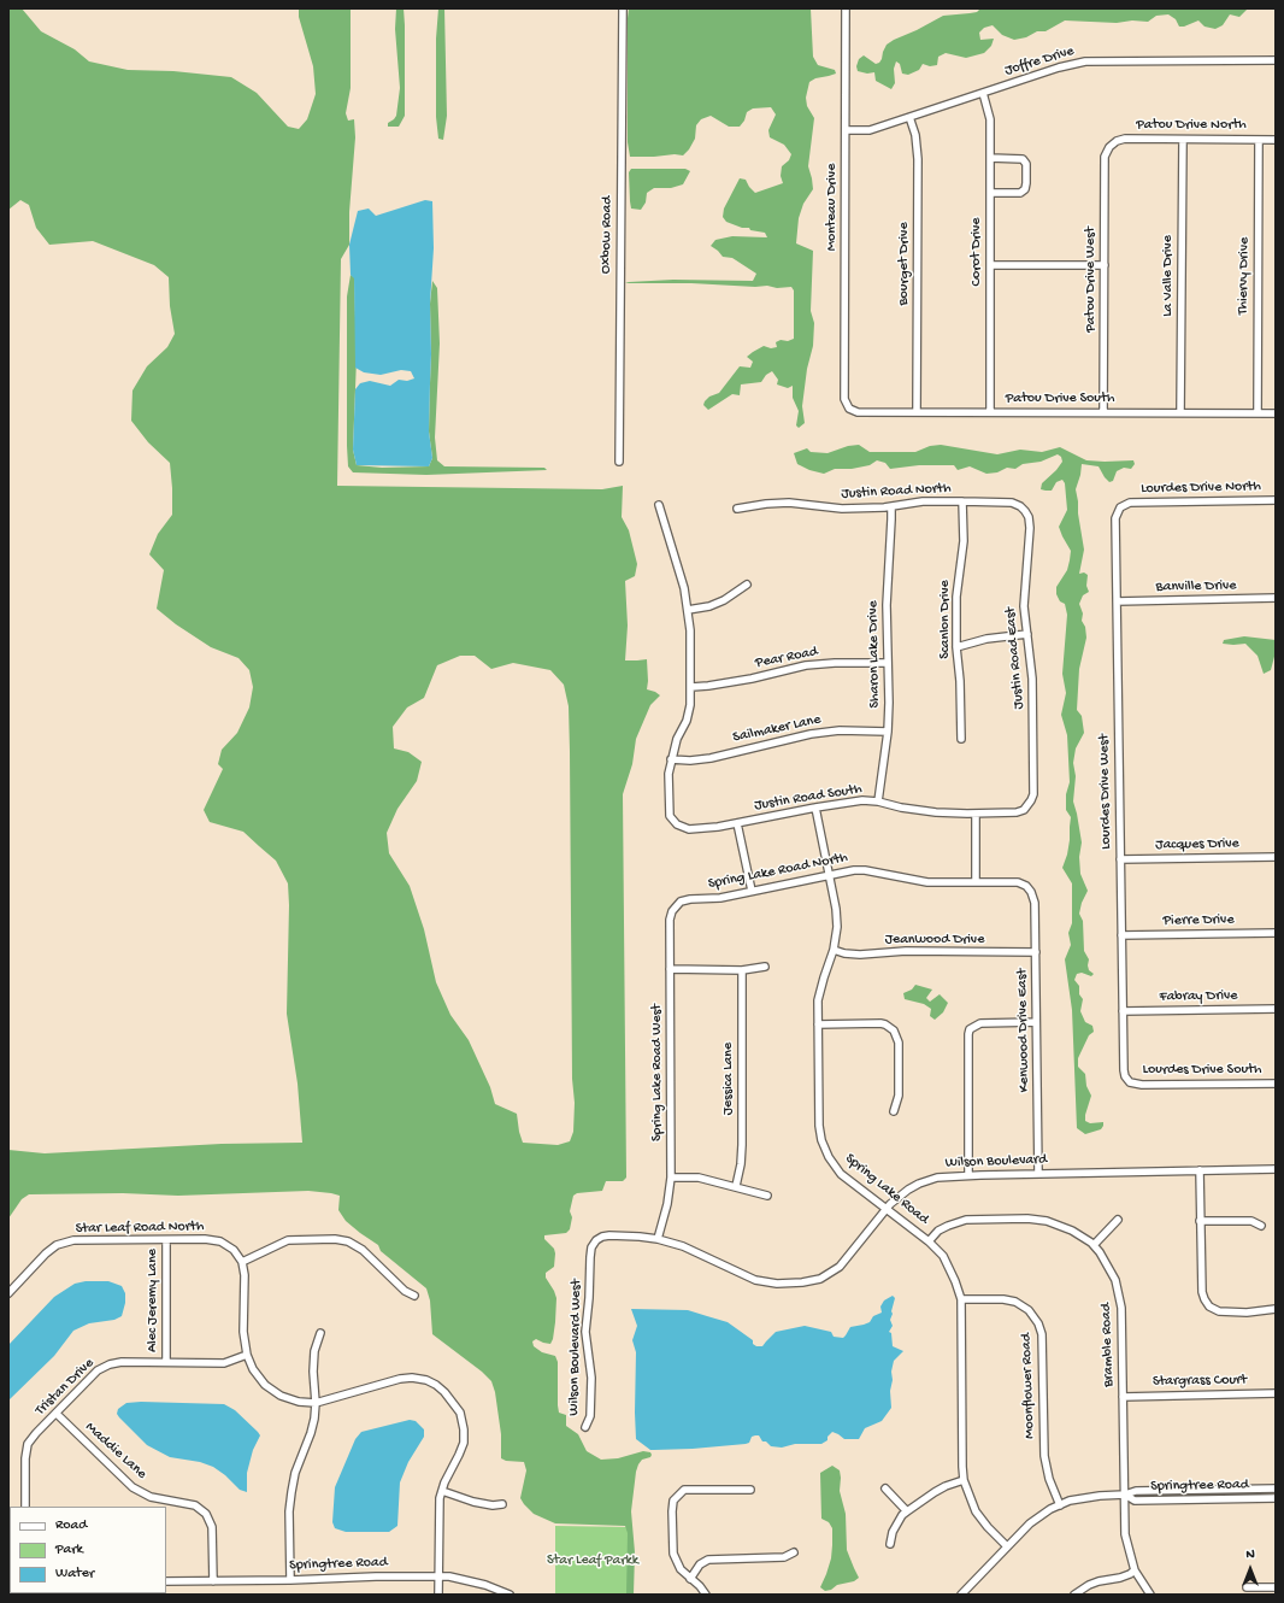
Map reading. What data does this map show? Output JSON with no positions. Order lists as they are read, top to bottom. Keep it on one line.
{"streets":{"street":["Joffre Drive","Patou Drive North","Monteau Drive","Oxbow Road","Corot Drive","Bourget Drive","La Valle Drive","Thiervy Drive","Patou Drive West","Patou Drive South","Lourdes Drive North","Justin Road North","Banville Drive","Scanlon Drive","Sharon Lake Drive","Pear Road","Justin Road East","Sailmaker Lane","Lourdes Drive West","Justin Road South","Jacques Drive","Spring Lake Road North","Pierre Drive","Jeanwood Drive","Fabray Drive","Kenwood Drive East","Lourdes Drive South","Spring Lake Road West","Jessica Lane","Wilson Boulevard","Spring Lake Road","Star Leaf Road North","Alec Jeremy Lane","Bramble Road","Wilson Boulevard West","Stargrass Court","Moonflower Road","Tristan Drive","Maddie Lane","Springtree Road"]},"crossings":[["Joffre Drive","Monteau Drive"],["Joffre Drive","Corot Drive"],["Joffre Drive","Bourget Drive"],["Patou Drive North","La Valle Drive"],["Patou Drive North","Thiervy Drive"],["Patou Drive North","Patou Drive West"],["Monteau Drive","Patou Drive South"],["Corot Drive","Patou Drive South"],["Bourget Drive","Patou Drive South"],["La Valle Drive","Patou Drive South"],["Thiervy Drive","Patou Drive South"],["Patou Drive West","Patou Drive South"],["Lourdes Drive North","Lourdes Drive West"],["Justin Road North","Scanlon Drive"],["Justin Road North","Sharon Lake Drive"],["Justin Road North","Justin Road East"],["Banville Drive","Lourdes Drive West"],["Sharon Lake Drive","Pear Road"],["Sharon Lake Drive","Sailmaker Lane"],["Sharon Lake Drive","Justin Road South"],["Justin Road East","Justin Road South"],["Sailmaker Lane","Justin Road South"],["Lourdes Drive West","Jacques Drive"],["Lourdes Drive West","Pierre Drive"],["Lourdes Drive West","Fabray Drive"],["Lourdes Drive West","Lourdes Drive South"],["Justin Road South","Spring Lake Road"],["Spring Lake Road North","Kenwood Drive East"],["Spring Lake Road North","Spring Lake Road West"],["Spring Lake Road North","Spring Lake Road"],["Jeanwood Drive","Kenwood Drive East"],["Jeanwood Drive","Spring Lake Road"],["Kenwood Drive East","Wilson Boulevard"],["Spring Lake Road West","Wilson Boulevard"],["Wilson Boulevard","Spring Lake Road"],["Wilson Boulevard","Wilson Boulevard West"],["Spring Lake Road","Bramble Road"],["Spring Lake Road","Moonflower Road"],["Spring Lake Road","Springtree Road"],["Star Leaf Road North","Alec Jeremy Lane"],["Alec Jeremy Lane","Tristan Drive"],["Bramble Road","Stargrass Court"],["Bramble Road","Springtree Road"],["Moonflower Road","Springtree Road"],["Tristan Drive","Maddie Lane"],["Maddie Lane","Springtree Road"]],"parks":["Star Leaf Parkk"],"legend":["Road","Park","Water"],"north":"top"}
